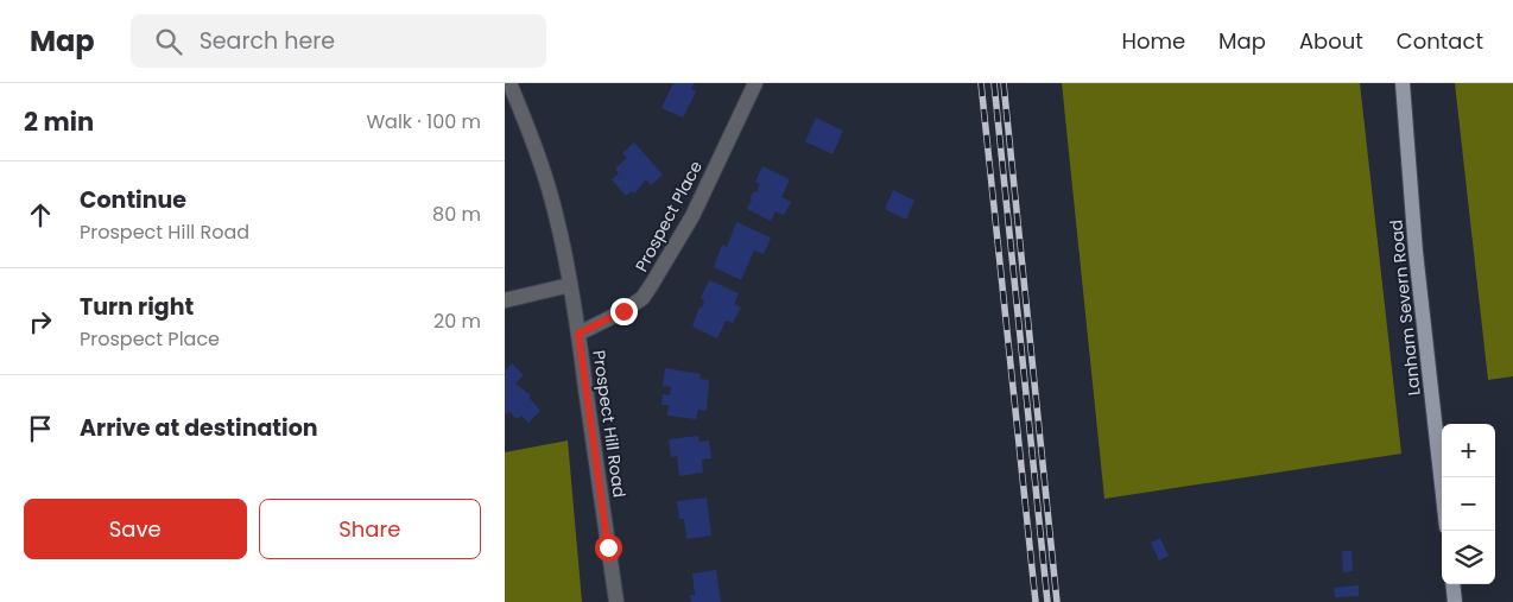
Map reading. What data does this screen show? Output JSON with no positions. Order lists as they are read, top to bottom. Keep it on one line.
{"streets":{"main road":["Lanham Severn Road"],"street":["Prospect Place","Prospect Hill Road"]},"crossings":[["Prospect Place","Prospect Hill Road"]],"page":{"header":"Map","search":"Search here","nav":["Home","Map","About","Contact"],"heading":["2 min","Walk · 100 m"],"list":[["Continue","Prospect Hill Road","80 m"],["Turn right","Prospect Place","20 m"],"Arrive at destination"],"map_buttons":["+","−"],"buttons":["Save","Share"]}}
